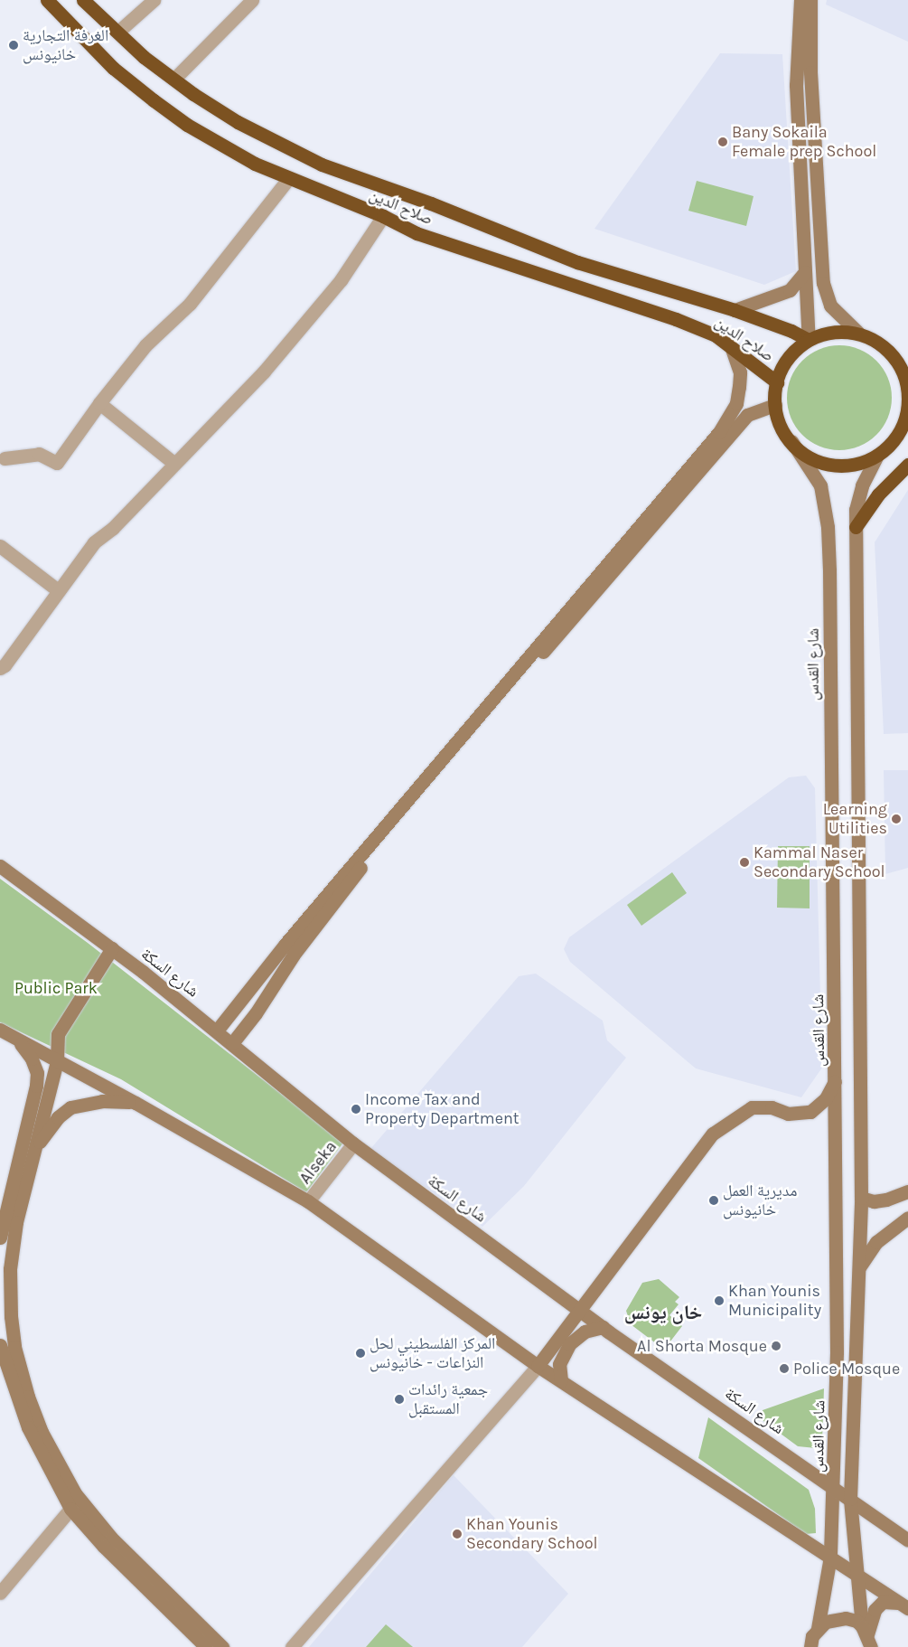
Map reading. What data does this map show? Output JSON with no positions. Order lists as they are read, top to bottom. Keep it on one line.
{"streets":{"highway":["صلاح الدين"],"main road":["شارع القدس","شارع السكة"],"street":["Alseka"]},"crossings":[["صلاح الدين","شارع القدس"],["شارع القدس","شارع السكة"],["شارع السكة","Alseka"]],"districts":["خان يونس"],"parks":["Public Park"],"places":["الغرفة التجارية خانيونس","Bany Sokaila Female prep School","Learning Utilities","Kammal Naser Secondary School","Income Tax and Property Department","مديرية العمل خانيونس","Khan Younis Municipality","Al Shorta Mosque","المركز الفلسطيني لحل النزاعات - خانيونس","Police Mosque","جمعية رائدات المستقبل","Khan Younis Secondary School"]}
